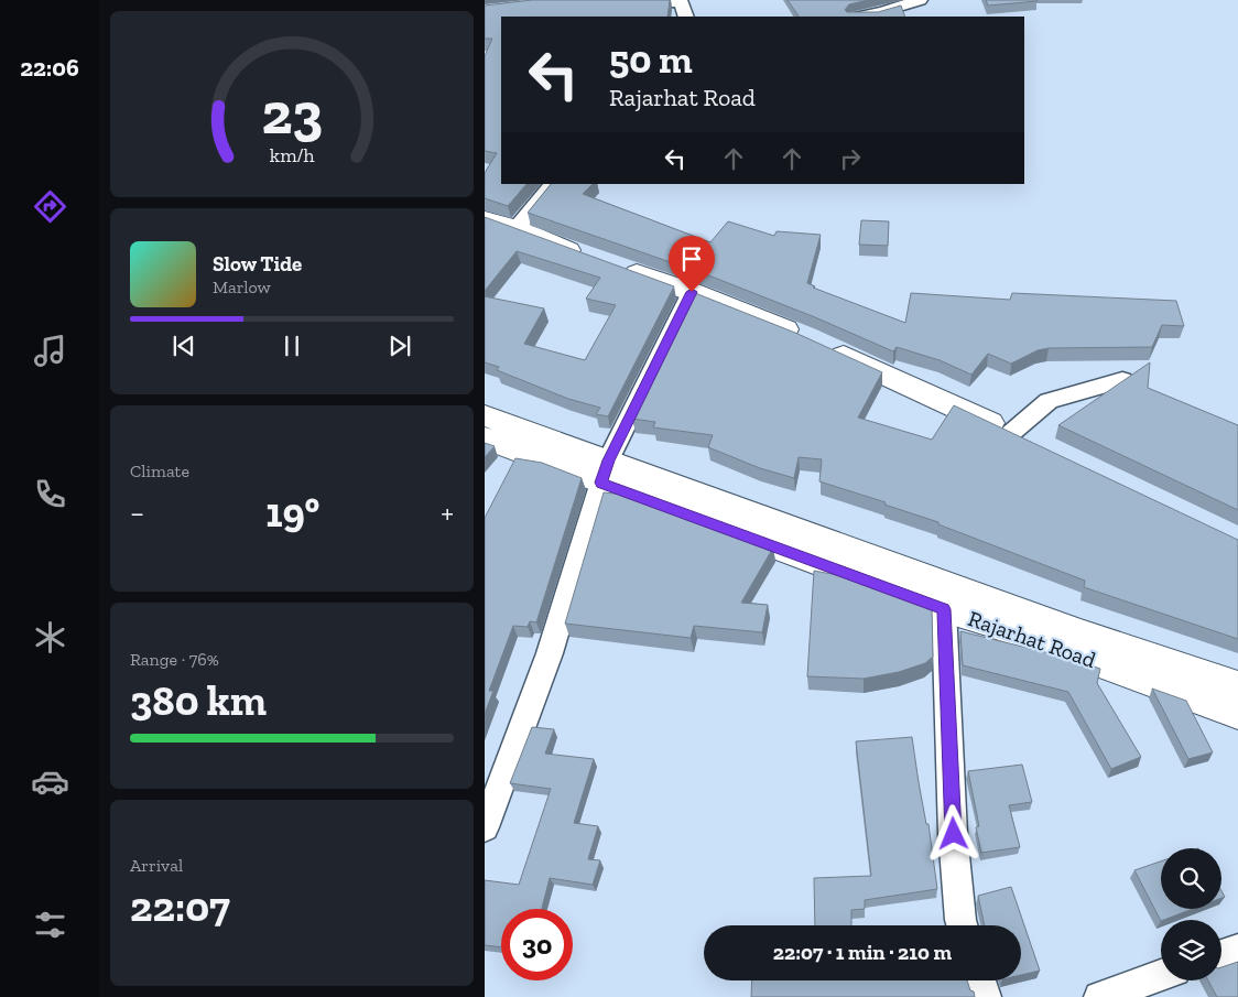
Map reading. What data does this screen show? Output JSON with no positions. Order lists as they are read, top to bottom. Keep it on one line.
{"streets":{"main road":["Rajarhat Road"]},"page":{"tabs":"22:06","turn":["50 m","Rajarhat Road"],"song":["Slow Tide","Marlow"],"tile":["Climate",["Range · 76%","380 km"],["Arrival","22:07"]],"heat":["−","19°","+"],"limit":"30","trip":"22:07 · 1 min · 210 m","gauge":["23","km/h"]}}
